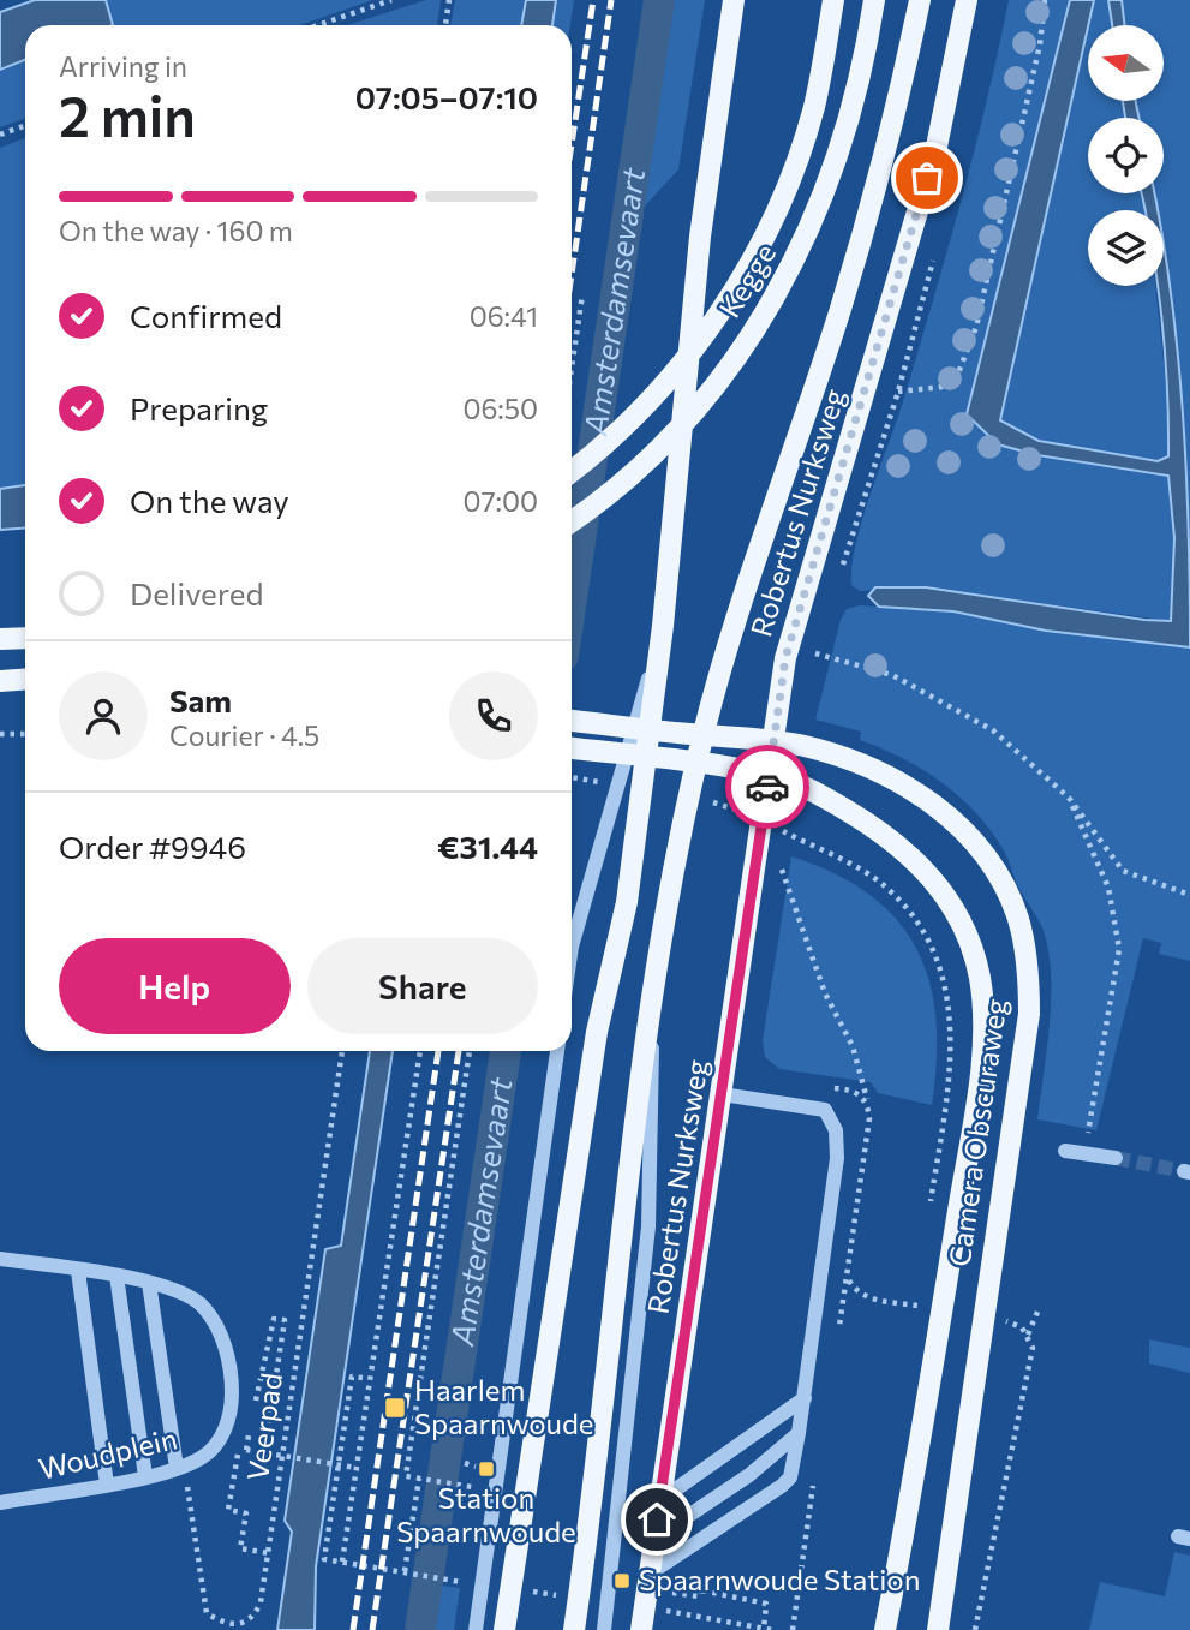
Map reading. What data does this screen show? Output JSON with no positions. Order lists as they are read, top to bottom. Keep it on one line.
{"streets":{"main road":["Kegge","Robertus Nurksweg","Camera Obscuraweg"],"street":["Woudplein"],"path":["Veerpad"]},"crossings":[["Veerpad","Woudplein"]],"water":["Amsterdamsevaart"],"places":{"transit":["Haarlem Spaarnwoude","Station Spaarnwoude","Spaarnwoude Station"]},"north":"left","page":{"heading":["2 min","Arriving in","07:05–07:10"],"panel":["Sam","Courier · 4.5","Order #9946","€31.44"],"bar":"On the way · 160 m","list":[["Confirmed","06:41"],["Preparing","06:50"],["On the way","07:00"],"Delivered"],"buttons":["Help","Share"]}}
